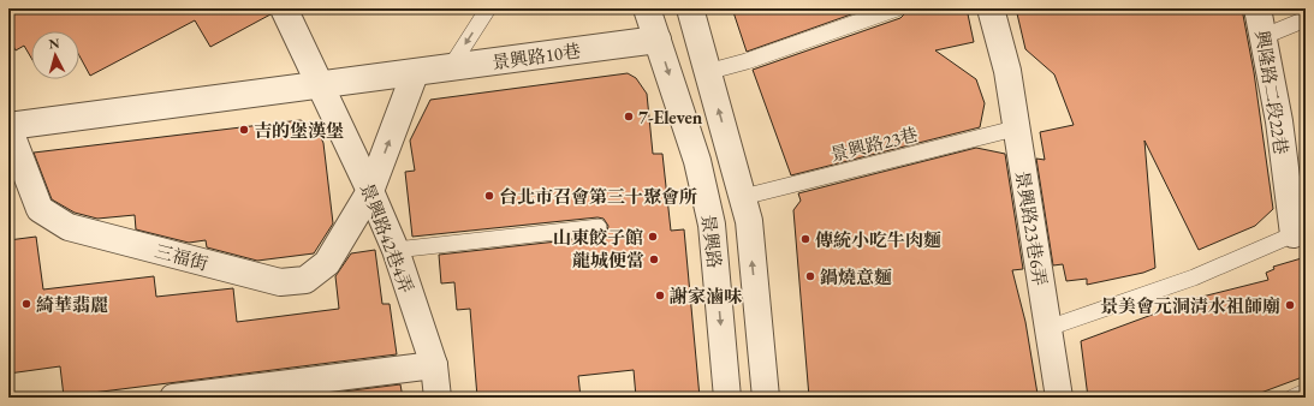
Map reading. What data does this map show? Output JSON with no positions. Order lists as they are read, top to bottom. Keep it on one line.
{"streets":{"street":["景興路10巷","興隆路二段22巷","景興路23巷6弄","景興路42巷4弄","景興路","三福街"],"lane":["景興路23巷"]},"crossings":[["景興路10巷","景興路42巷4弄"],["景興路10巷","景興路"],["景興路10巷","三福街"],["景興路23巷","景興路23巷6弄"],["景興路42巷4弄","三福街"]],"places":["7-Eleven","吉的堡漢堡","台北市召會第三十聚會所","山東餃子館","傳統小吃牛肉麵","龍城便當","鍋燒意麵","謝家滷味","綺華翡麗","景美會元洞清水祖師廟"],"north":"top"}
